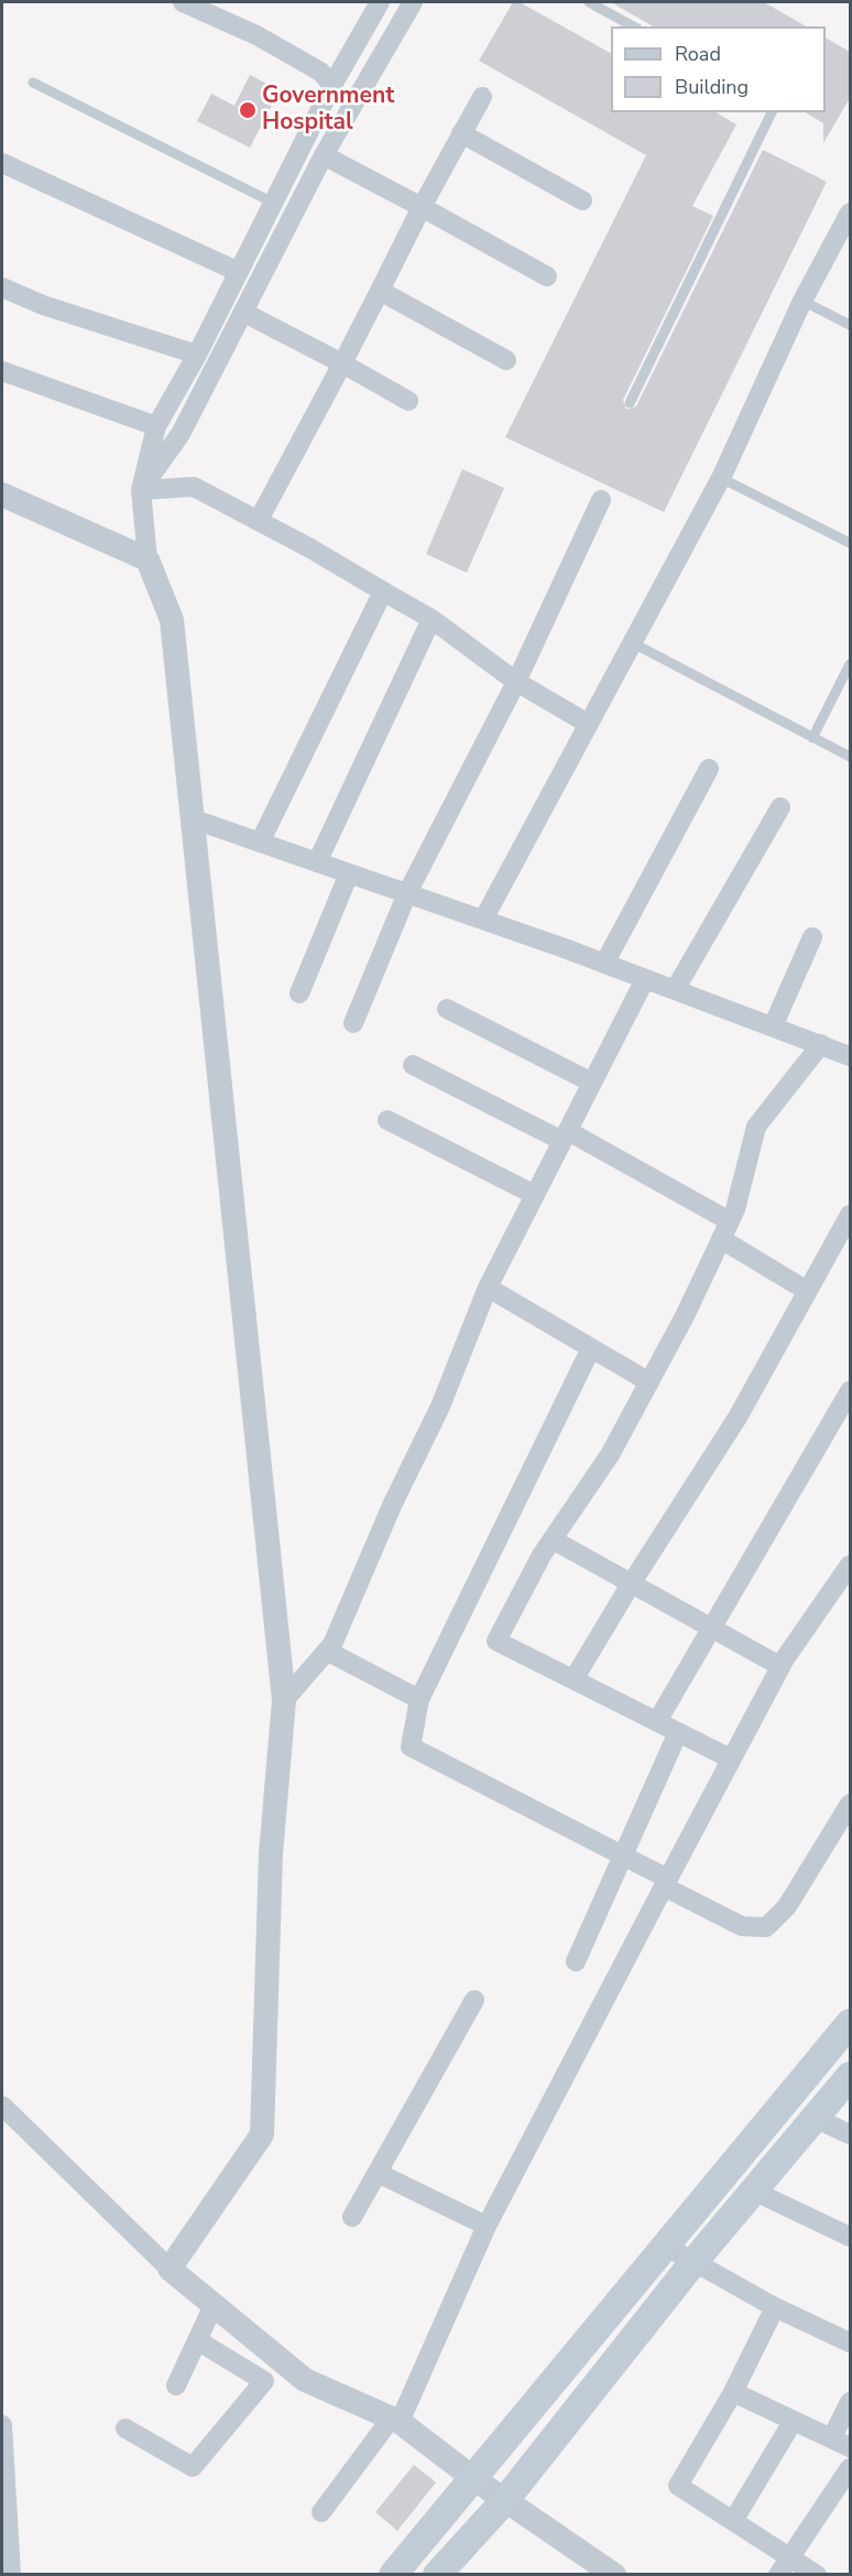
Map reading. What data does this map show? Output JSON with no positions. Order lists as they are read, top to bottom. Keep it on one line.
{"places":["Government Hospital"],"legend":["Road","Building"]}
